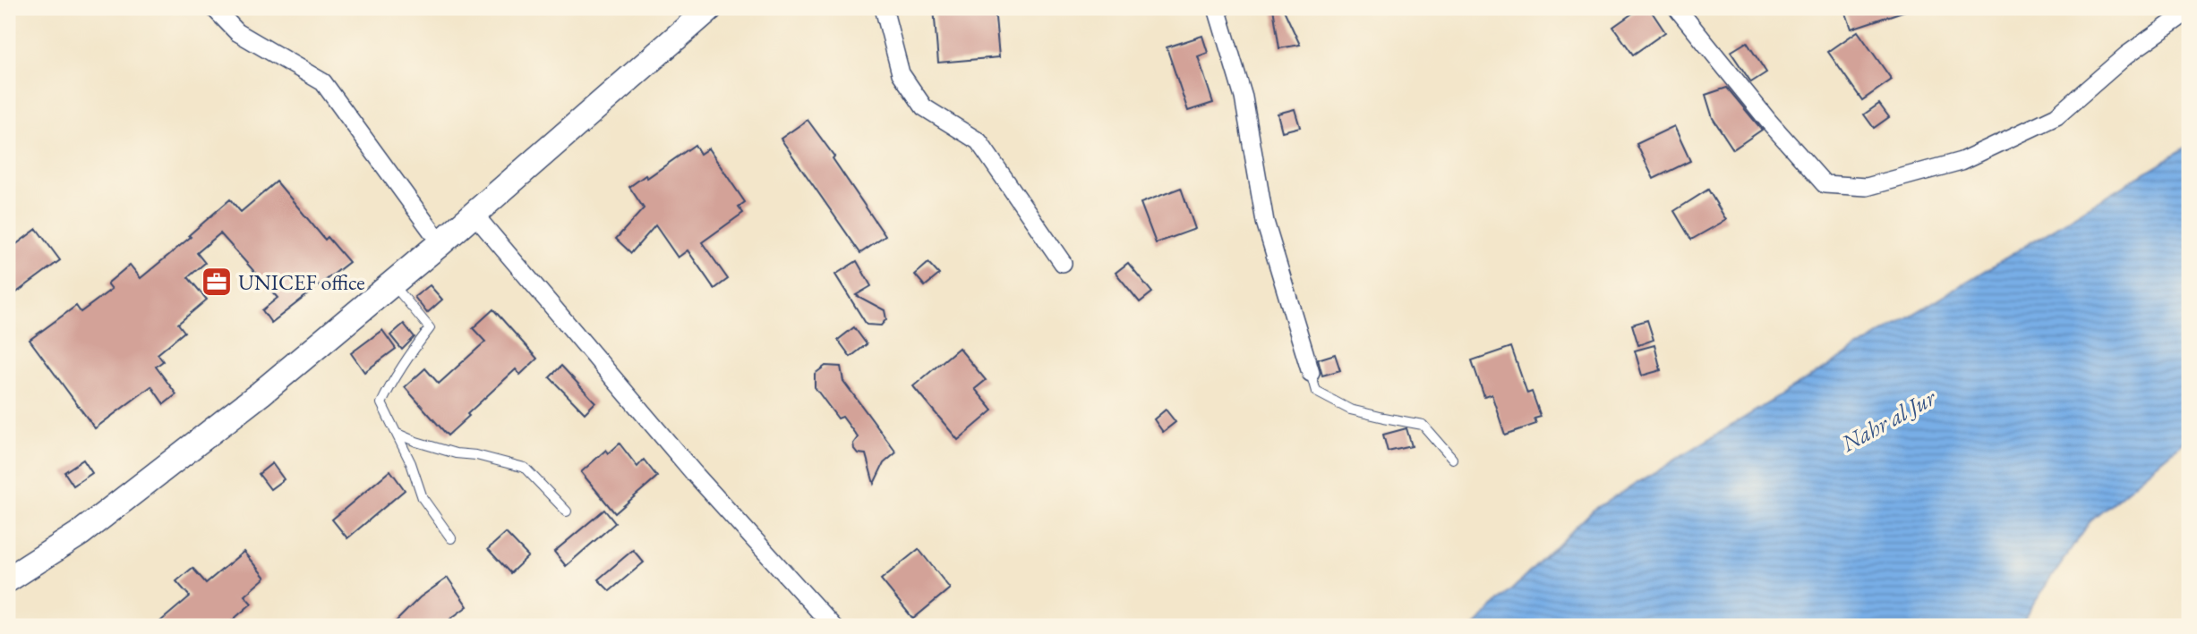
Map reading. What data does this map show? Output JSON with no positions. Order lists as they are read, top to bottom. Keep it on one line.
{"water":["Nahr al Jur"],"places":{"office":["UNICEF office"]}}
